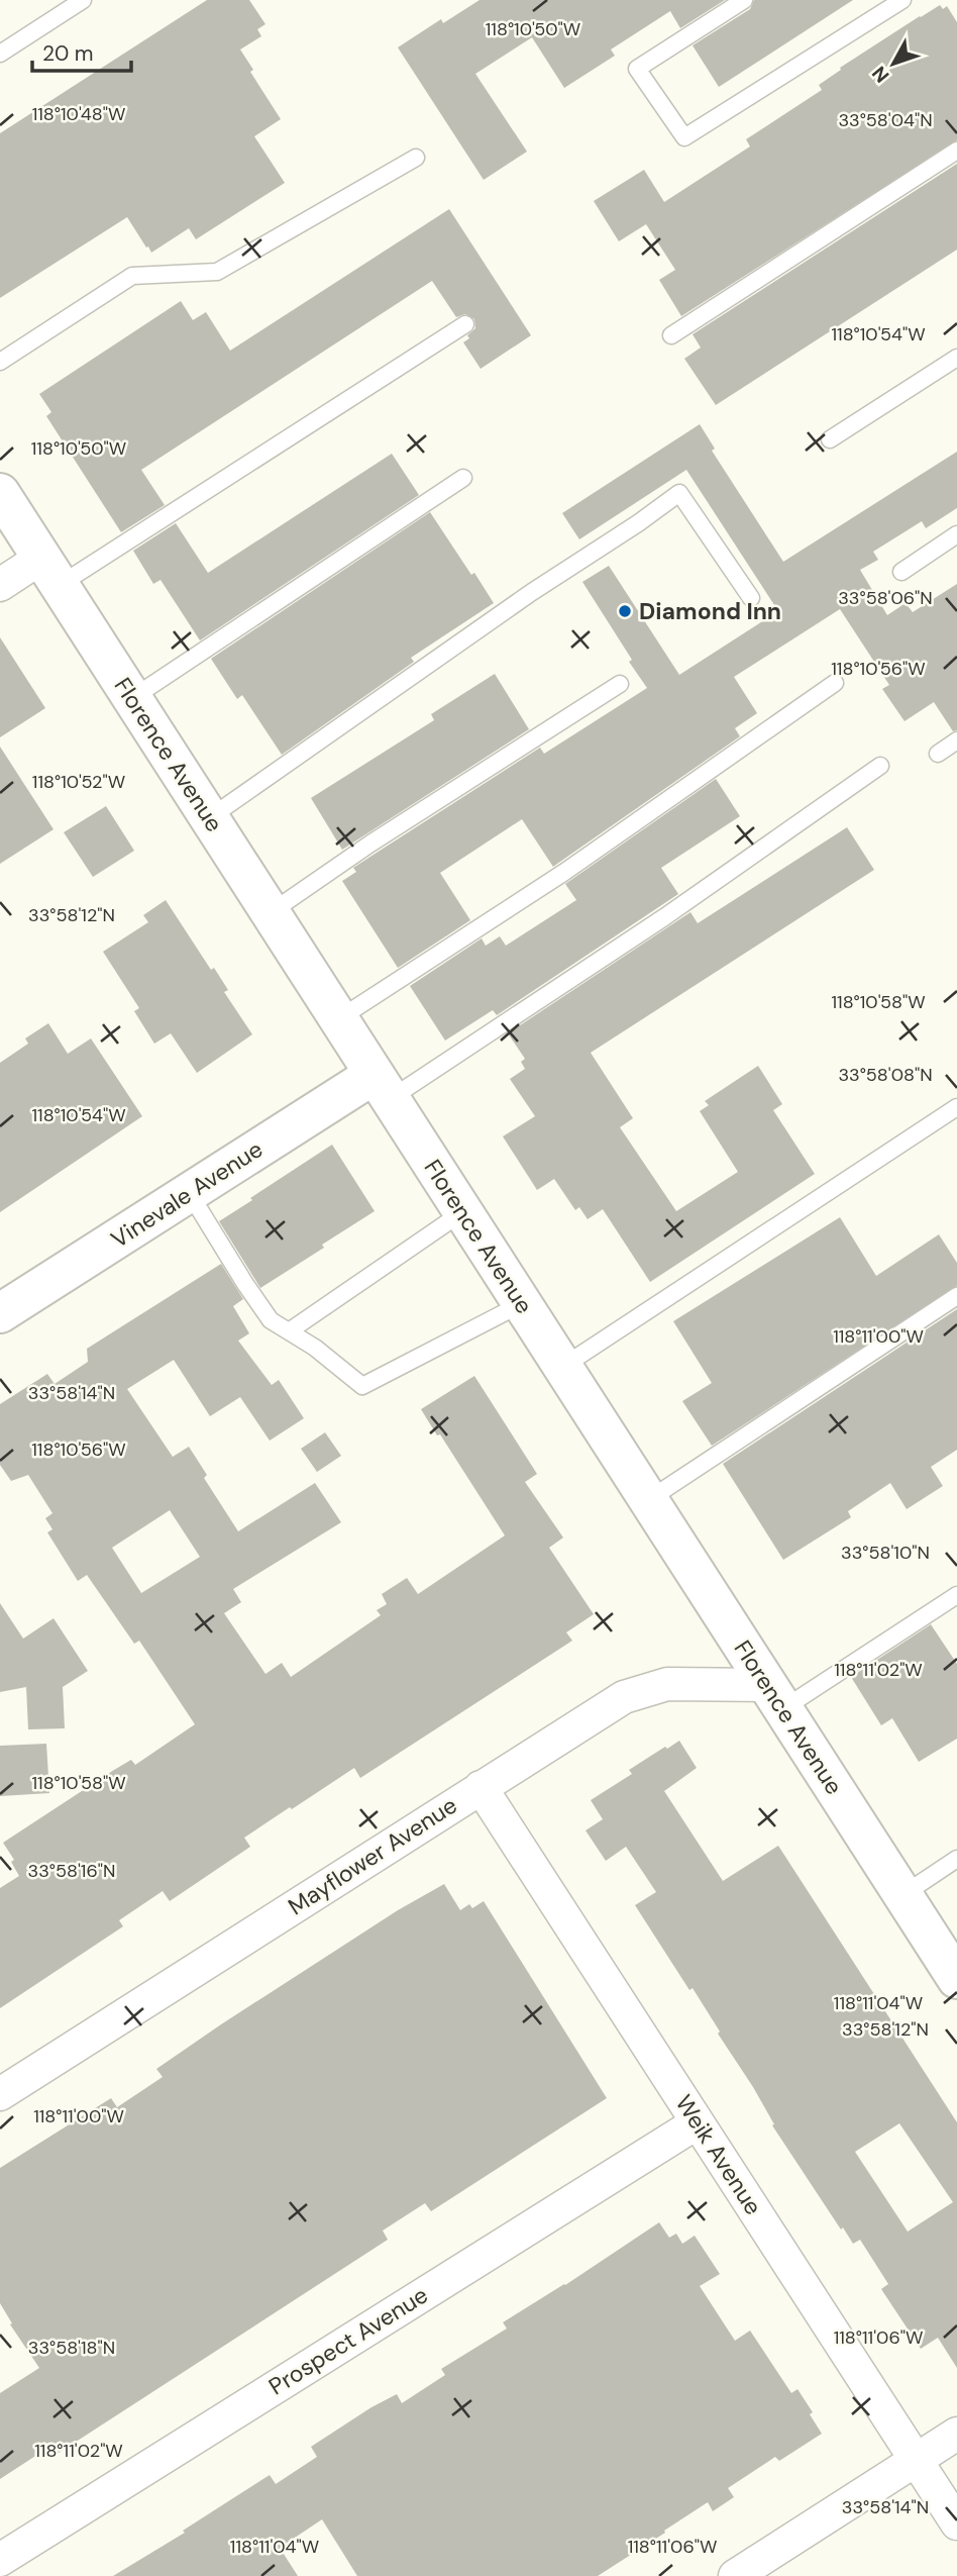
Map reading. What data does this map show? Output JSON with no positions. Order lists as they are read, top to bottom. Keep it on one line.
{"streets":{"main road":["Florence Avenue","Vinevale Avenue"],"street":["Mayflower Avenue","Weik Avenue","Prospect Avenue"]},"crossings":[["Florence Avenue","Vinevale Avenue"],["Florence Avenue","Mayflower Avenue"],["Mayflower Avenue","Weik Avenue"],["Weik Avenue","Prospect Avenue"]],"places":["Diamond Inn"],"scale_bar":"20 m","north":"bottom left","coordinates":["118°10'50\"W","118°10'48\"W","33°58'04\"N","118°10'54\"W","33°58'06\"N","118°10'56\"W","118°10'52\"W","33°58'12\"N","118°10'58\"W","33°58'08\"N","118°11'00\"W","33°58'14\"N","33°58'10\"N","118°11'02\"W","33°58'16\"N","118°11'04\"W","118°11'06\"W","33°58'18\"N"]}
